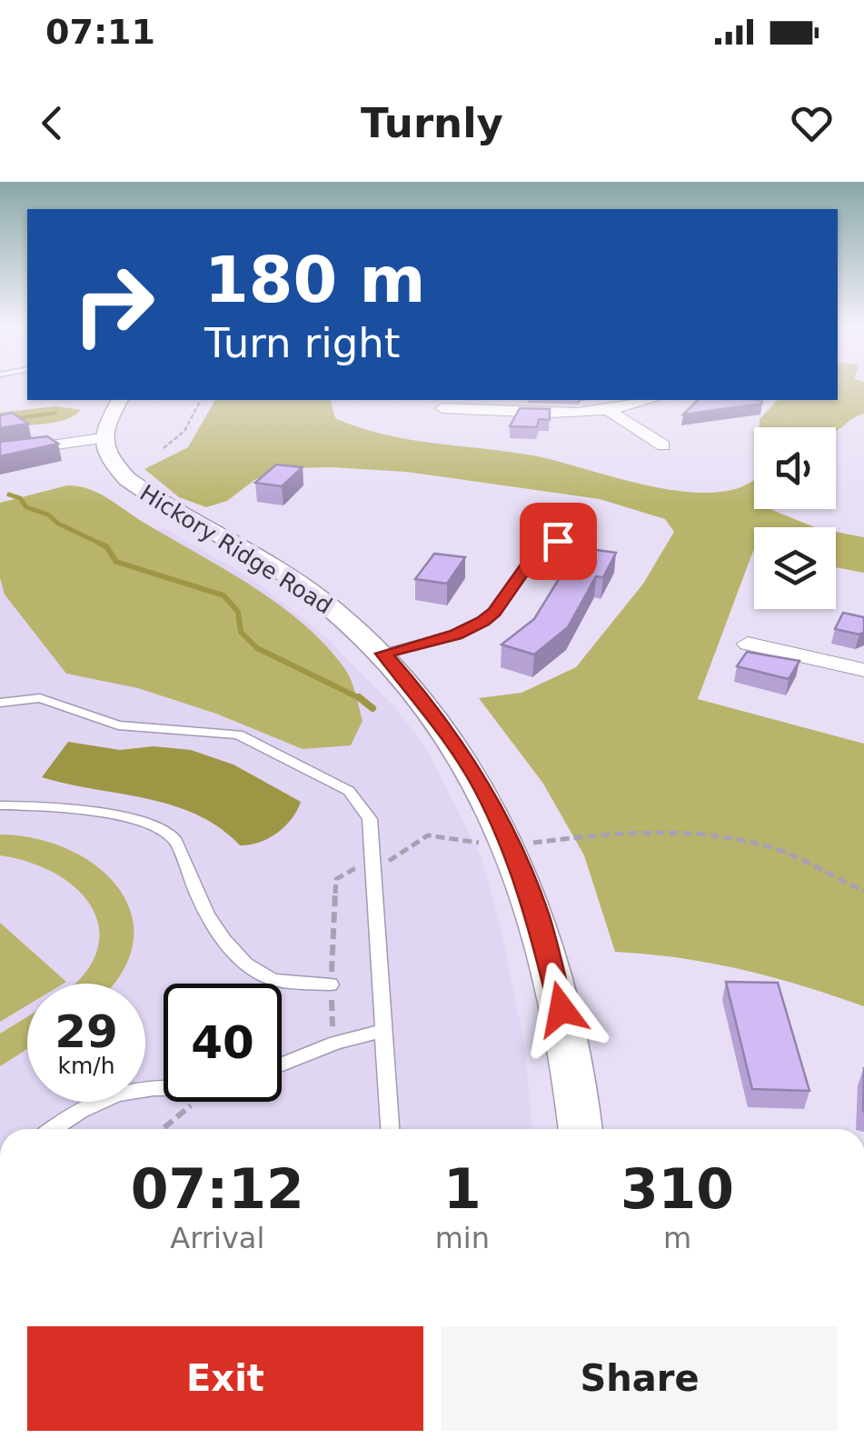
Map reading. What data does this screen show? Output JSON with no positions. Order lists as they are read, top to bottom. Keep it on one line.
{"streets":{"street":["Hickory Ridge Road"]},"page":{"status":"07:11","header":"Turnly","turn":["180 m","Turn right"],"speed":"29 km/h","limit":"40","eta":["07:12","Arrival","1","min","310","m"],"buttons":["Exit","Share"]}}
